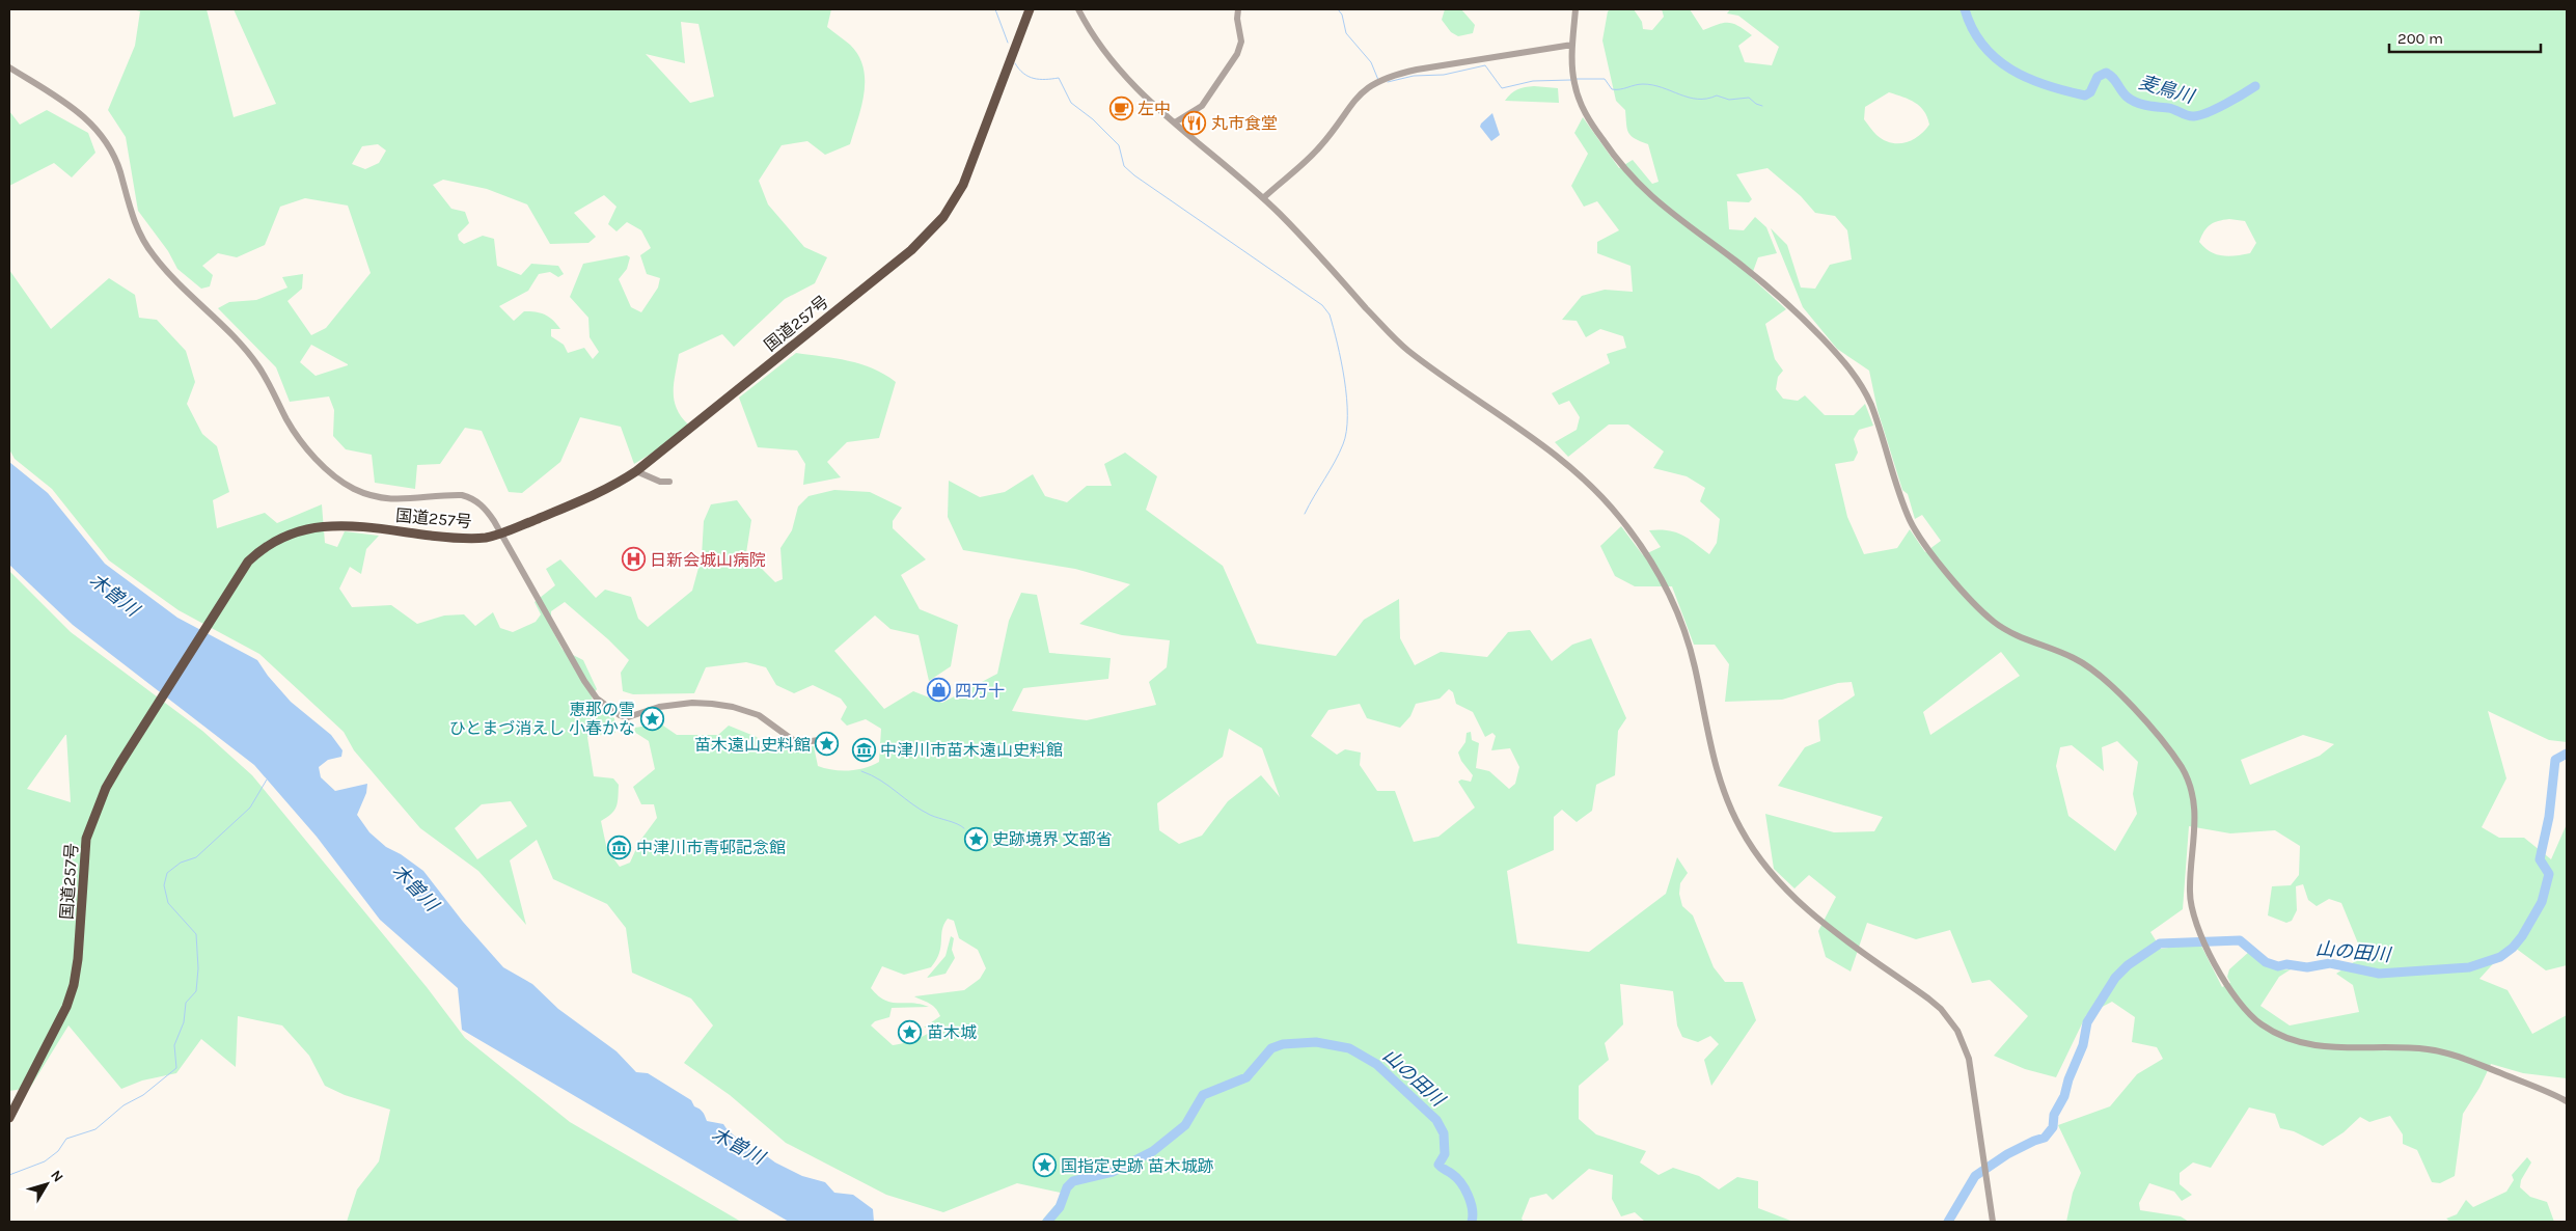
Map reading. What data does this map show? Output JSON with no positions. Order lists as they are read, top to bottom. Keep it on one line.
{"streets":{"highway":["国道257号"]},"water":["麦鳥川","木曽川","山の田川"],"places":{"cafe":["左中"],"restaurant":["丸市食堂"],"hospital":["日新会城山病院"],"shop":["四万十"],"place":["恵那の雪 ひとまづ消えし 小春かな","苗木遠山史料館","史跡境界 文部省","苗木城","国指定史跡 苗木城跡"],"museum":["中津川市苗木遠山史料館","中津川市青邨記念館"]},"scale_bar":"200 m","north":"top right"}
